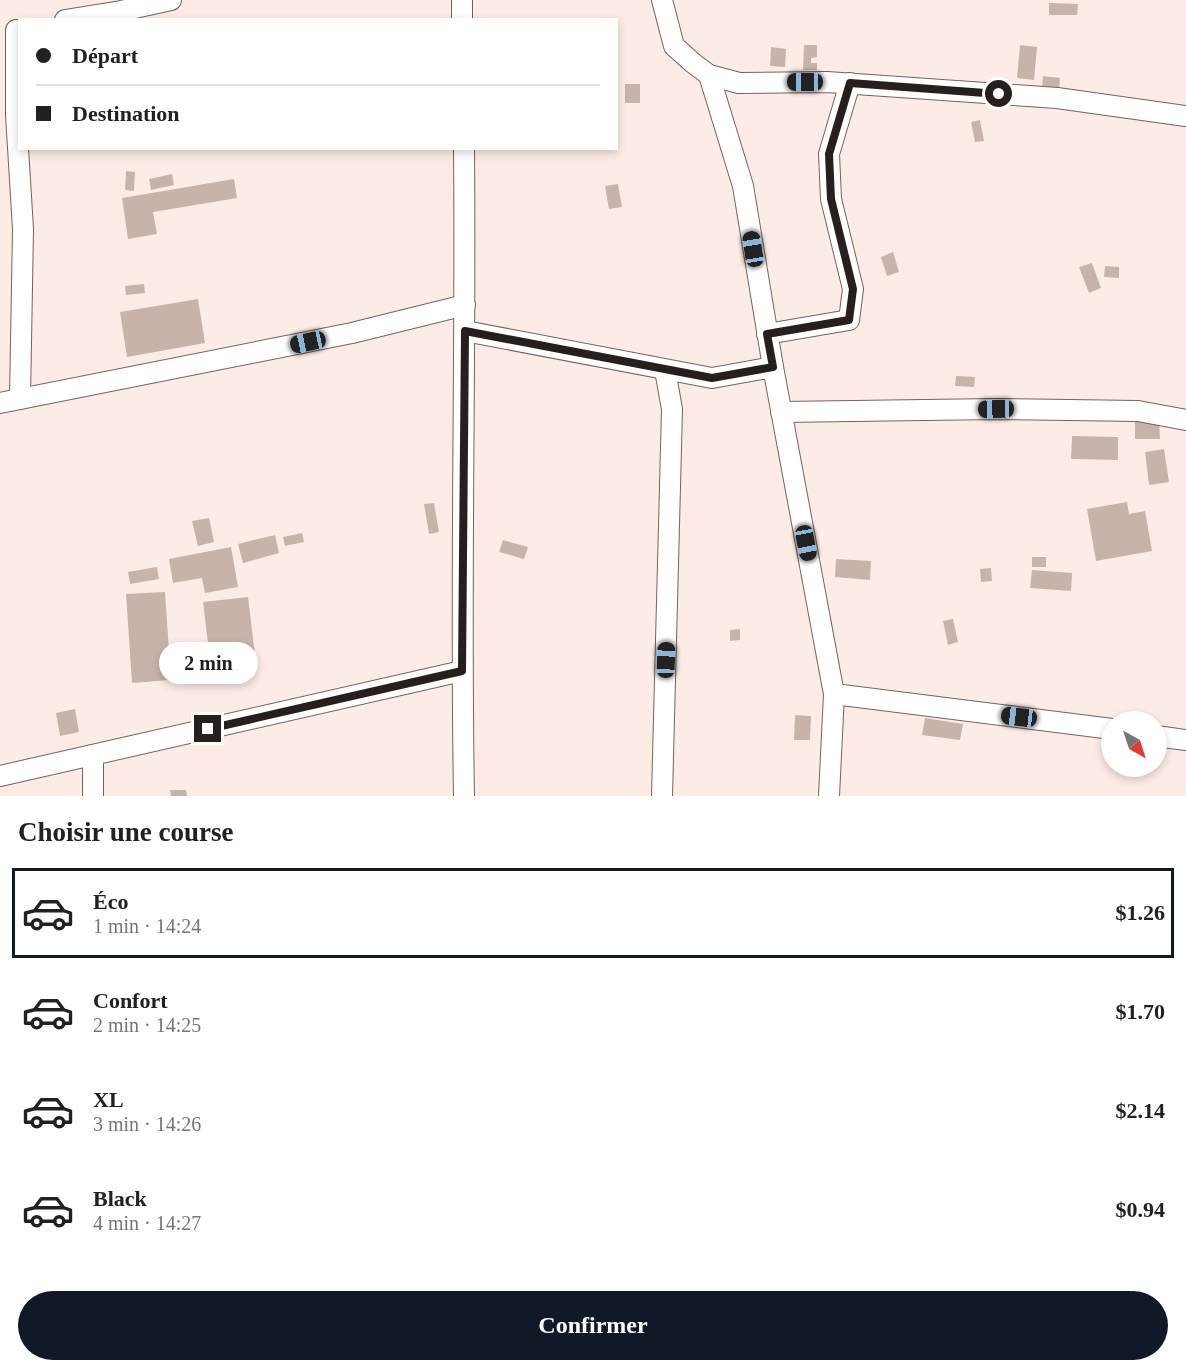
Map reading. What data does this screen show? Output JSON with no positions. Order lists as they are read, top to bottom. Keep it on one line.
{"north":"bottom right","page":{"banner":["Départ","Destination"],"bubble":"2 min","heading":"Choisir une course","list":[{"name":"Éco","note":"1 min · 14:24","value":"$1.26"},{"name":"Confort","note":"2 min · 14:25","value":"$1.70"},{"name":"XL","note":"3 min · 14:26","value":"$2.14"},{"name":"Black","note":"4 min · 14:27","value":"$0.94"}],"buttons":"Confirmer"}}
